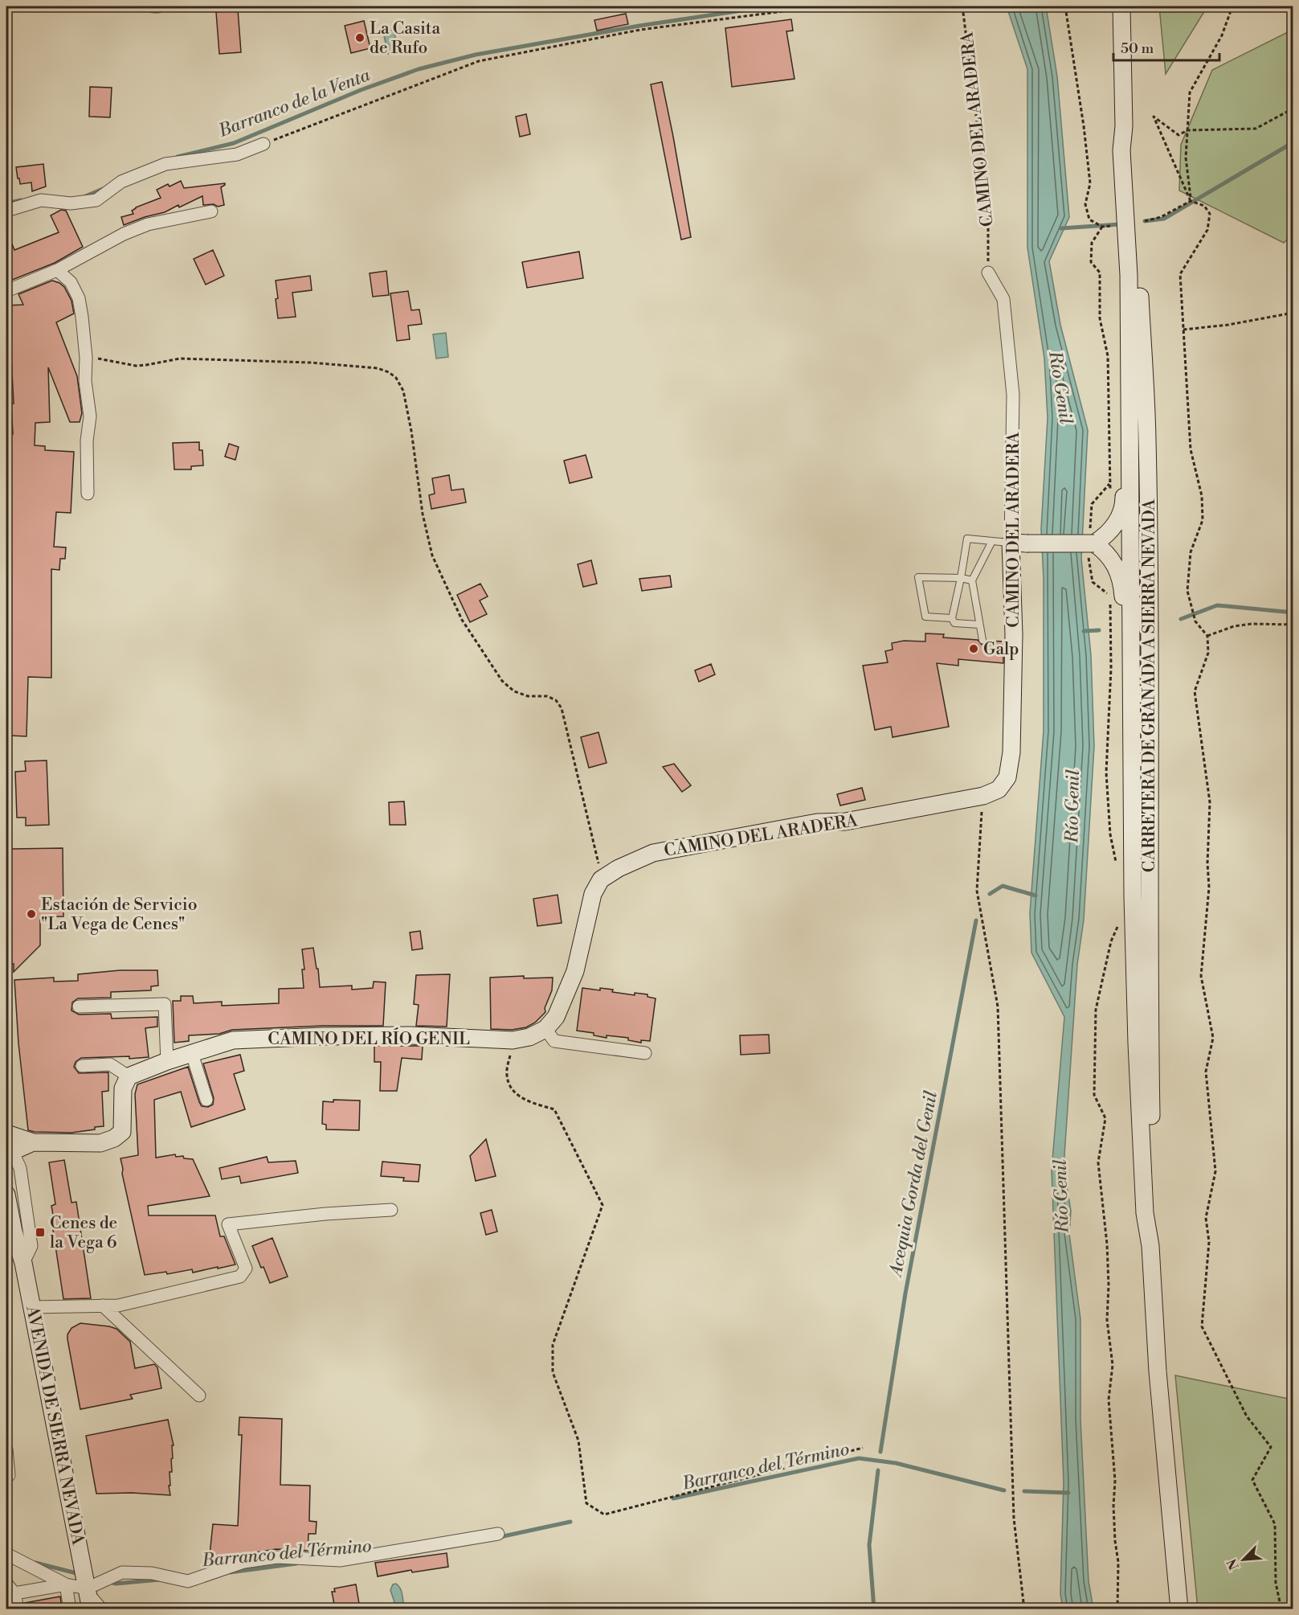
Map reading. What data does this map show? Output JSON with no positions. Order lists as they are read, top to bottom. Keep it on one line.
{"streets":{"main road":["CAMINO DEL ARADERA","CARRETERA DE GRANADA A SIERRA NEVADA","CAMINO DEL RÍO GENIL","AVENIDA DE SIERRA NEVADA"]},"water":["Barranco de la Venta","Río Genil","Acequia Gorda del Genil","Barranco del Término"],"places":{"other":["La Casita de Rufo","Galp","Estación de Servicio \"La Vega de Cenes\""],"transit":["Cenes de la Vega 6"]},"scale_bar":"50 m","north":"bottom left"}
